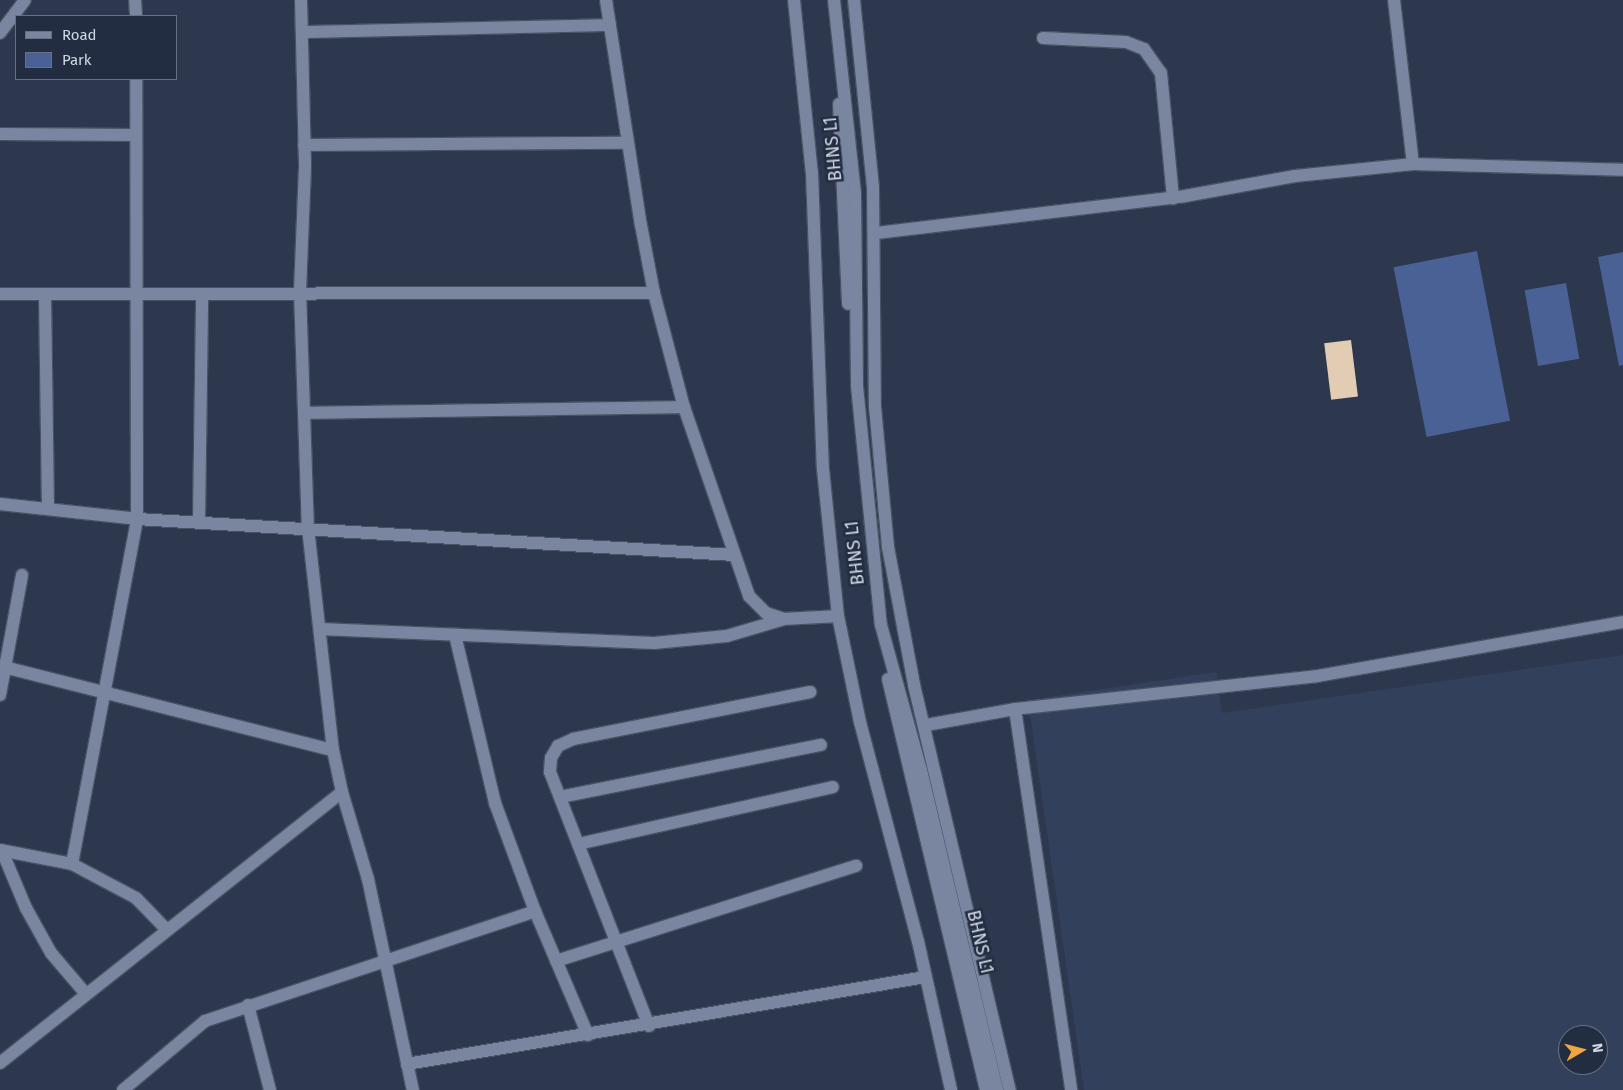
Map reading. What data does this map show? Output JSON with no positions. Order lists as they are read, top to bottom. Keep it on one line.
{"streets":{"street":["BHNS L1"]},"legend":["Road","Park"],"north":"right"}
